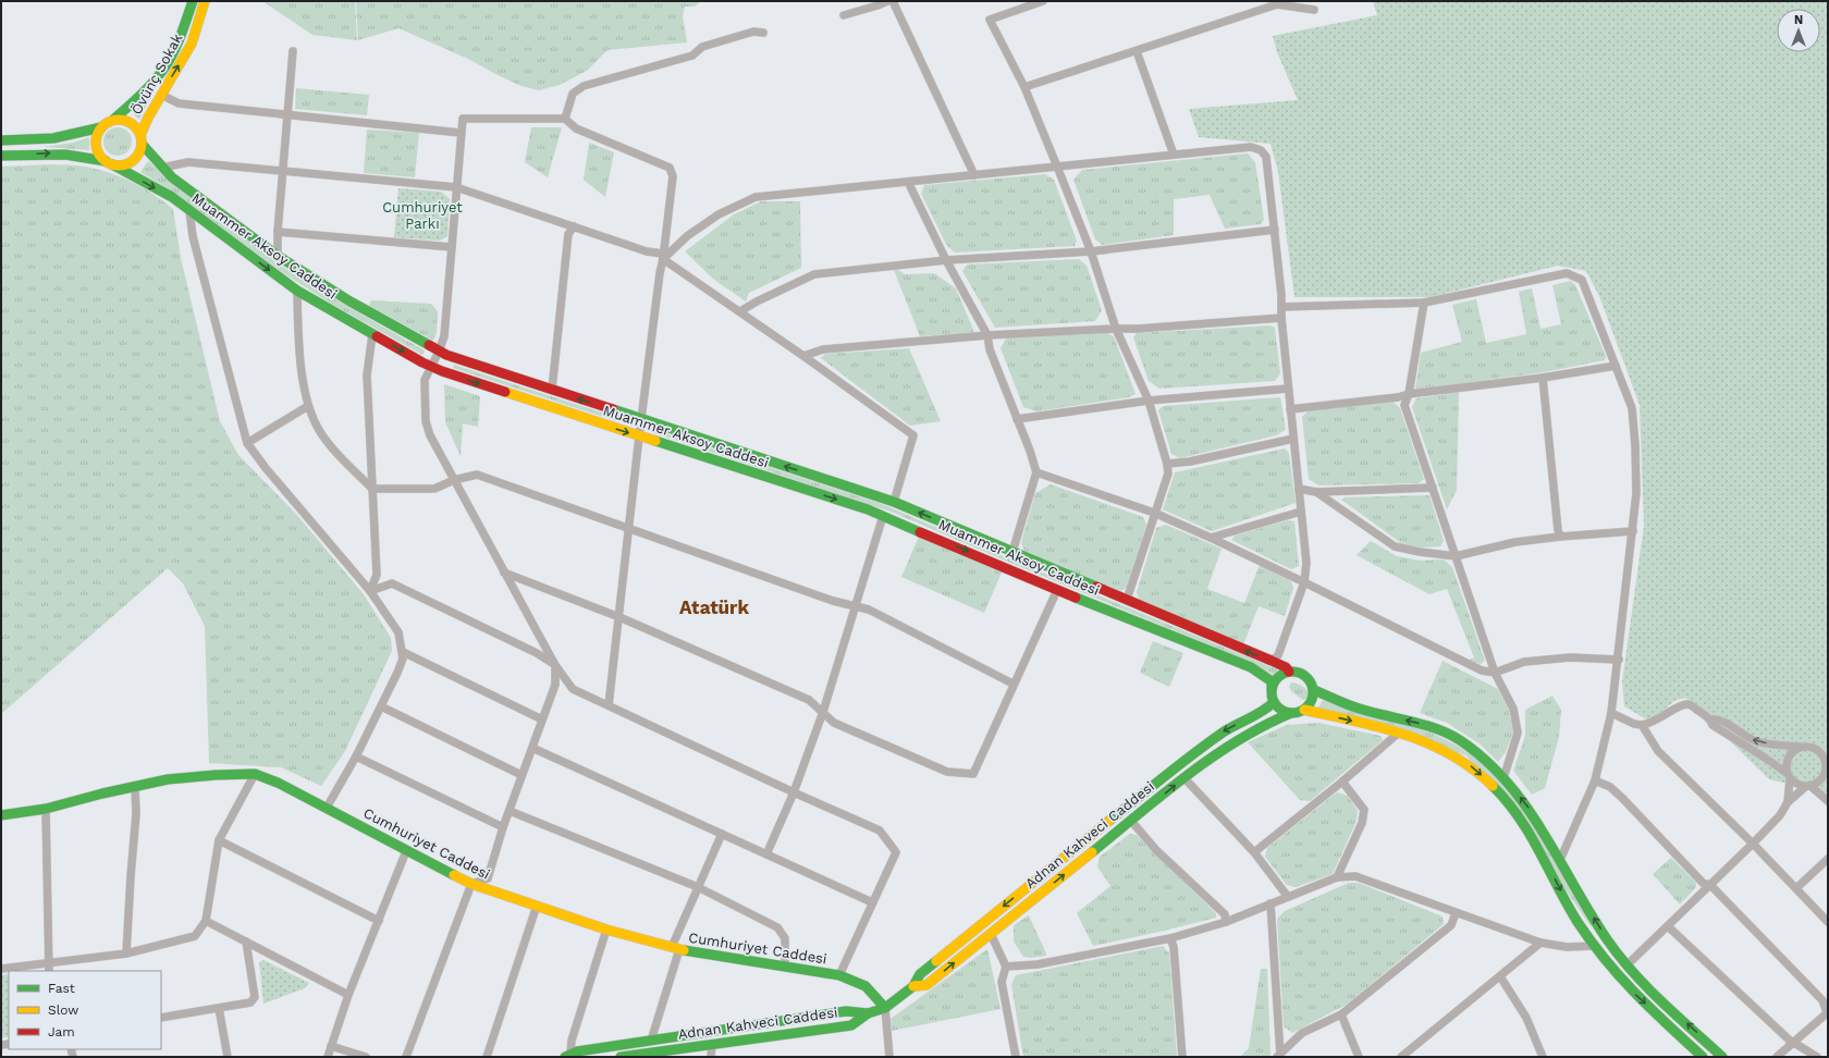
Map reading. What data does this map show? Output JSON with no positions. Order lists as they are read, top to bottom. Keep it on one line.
{"streets":{"main road":["Övünç Sokak","Muammer Aksoy Caddesi","Adnan Kahveci Caddesi","Cumhuriyet Caddesi"]},"crossings":[["Övünç Sokak","Muammer Aksoy Caddesi"],["Muammer Aksoy Caddesi","Adnan Kahveci Caddesi"],["Adnan Kahveci Caddesi","Cumhuriyet Caddesi"]],"districts":["Atatürk"],"parks":["Cumhuriyet Parkı"],"legend":["Fast","Slow","Jam"],"north":"top"}
